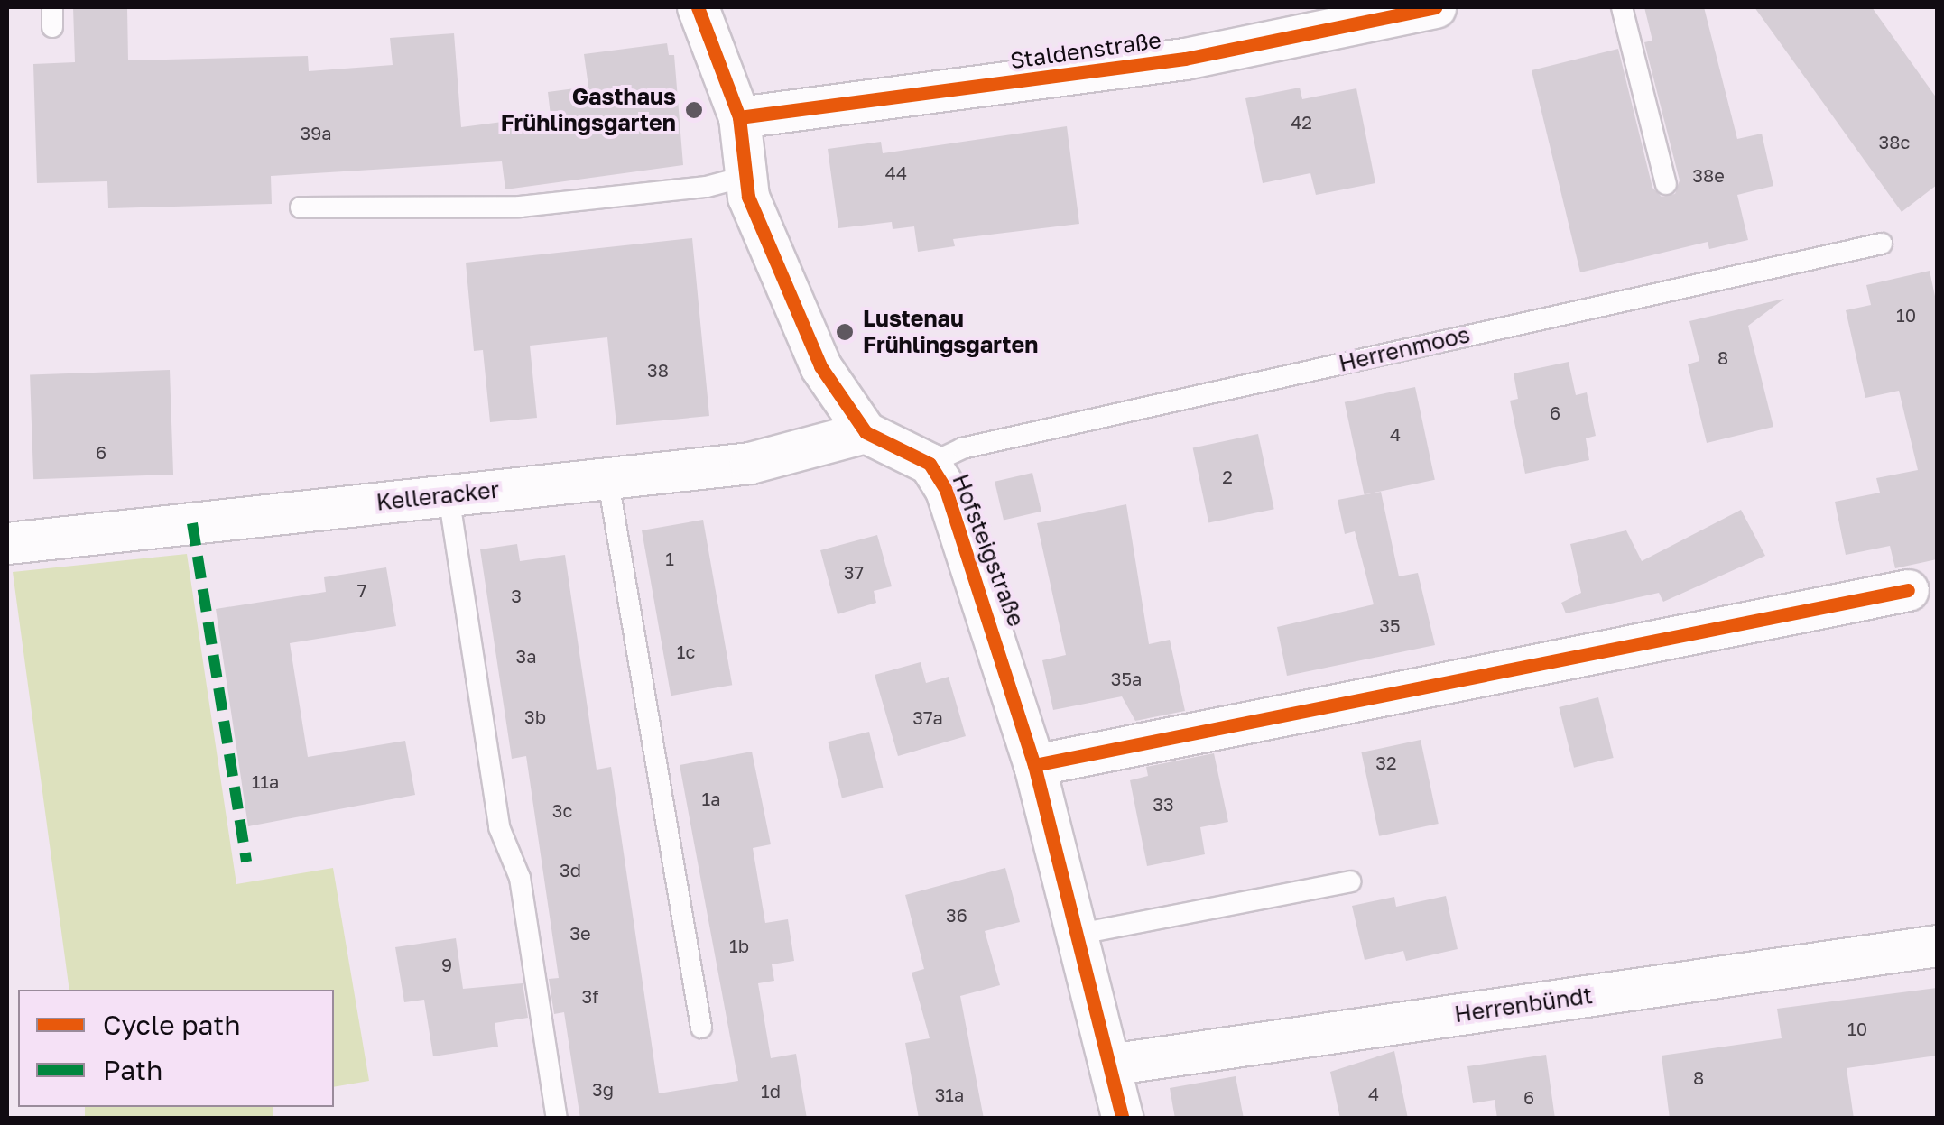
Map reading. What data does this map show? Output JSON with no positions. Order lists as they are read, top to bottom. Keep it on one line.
{"streets":{"street":["Staldenstraße","Kelleracker","Hofsteigstraße","Herrenbündt"],"lane":["Herrenmoos"]},"crossings":[["Staldenstraße","Hofsteigstraße"],["Herrenmoos","Hofsteigstraße"],["Kelleracker","Hofsteigstraße"],["Hofsteigstraße","Herrenbündt"]],"places":["Gasthaus Frühlingsgarten","Lustenau Frühlingsgarten"],"house_numbers":["42","39a","38c","44","38e","10","8","38","6","4","6","2","1","37","7","3","35","1c","3a","35a","3b","37a","32","11a","1a","33","3c","3d","36","3e","1b","9","3f","10","8","3g","1d","4","31a","6"],"legend":["Cycle path","Path"]}
